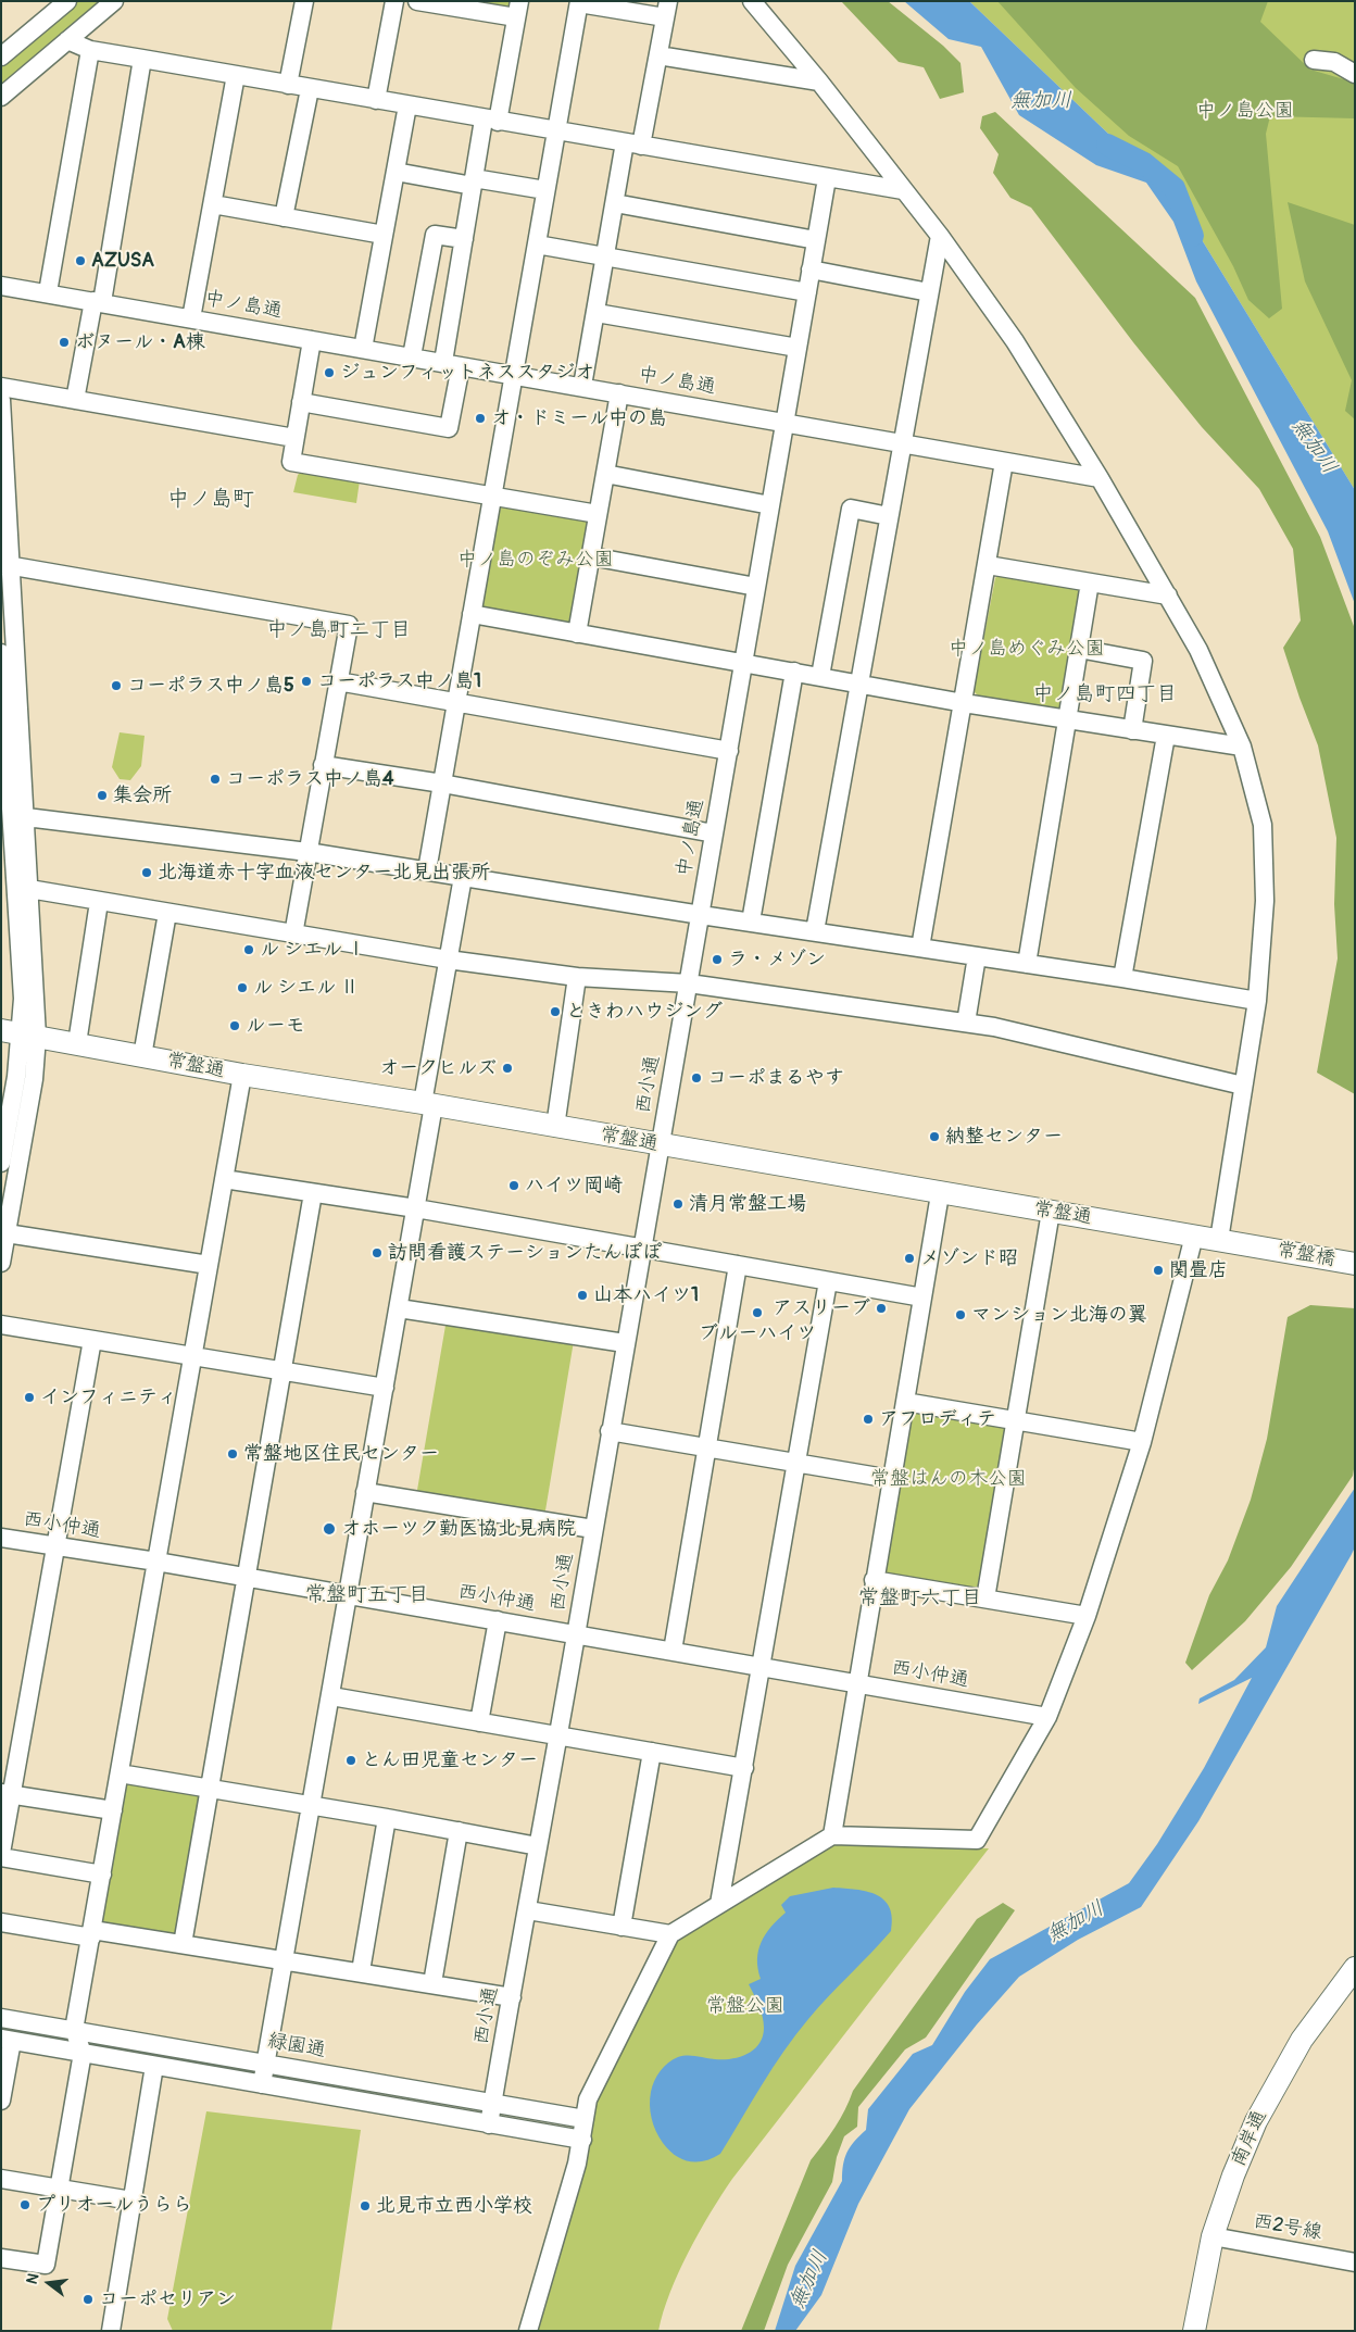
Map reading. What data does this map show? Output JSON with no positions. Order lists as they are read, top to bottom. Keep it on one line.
{"streets":{"main road":["常盤通","常盤橋","南岸通"],"street":["中ノ島通","西小通","西小仲通","緑園通","西2号線"]},"crossings":[["中ノ島通","西小通"],["常盤通","西小通"],["常盤通","常盤橋"],["西小通","西小仲通"],["西小通","緑園通"],["南岸通","西2号線"]],"districts":["中ノ島町","中ノ島町二丁目","中ノ島町四丁目","常盤町五丁目","常盤町六丁目"],"water":["無加川"],"parks":["中ノ島公園","中ノ島のぞみ公園","中ノ島めぐみ公園","常盤はんの木公園","常盤公園"],"places":["AZUSA","ボヌール・A棟","ジュンフィットネススタジオ","オ・ドミール中の島","コーポラス中ノ島1","コーポラス中ノ島5","コーポラス中ノ島4","集会所","北海道赤十字血液センター北見出張所","ル シエル Ⅰ","ラ・メゾン","ル シエル Ⅱ","ときわハウジング","ルーモ","オークヒルズ","コーポまるやす","納整センター","ハイツ岡崎","清月常盤工場","訪問看護ステーションたんぽぽ","メゾンド昭","関畳店","山本ハイツ1","アスリーブ","ブルーハイツ","マンション北海の翼","インフィニティ","アフロディテ","常盤地区住民センター","オホーツク勤医協北見病院","とん田児童センター","プリオールうらら","北見市立西小学校","コーポセリアン"],"north":"left"}
